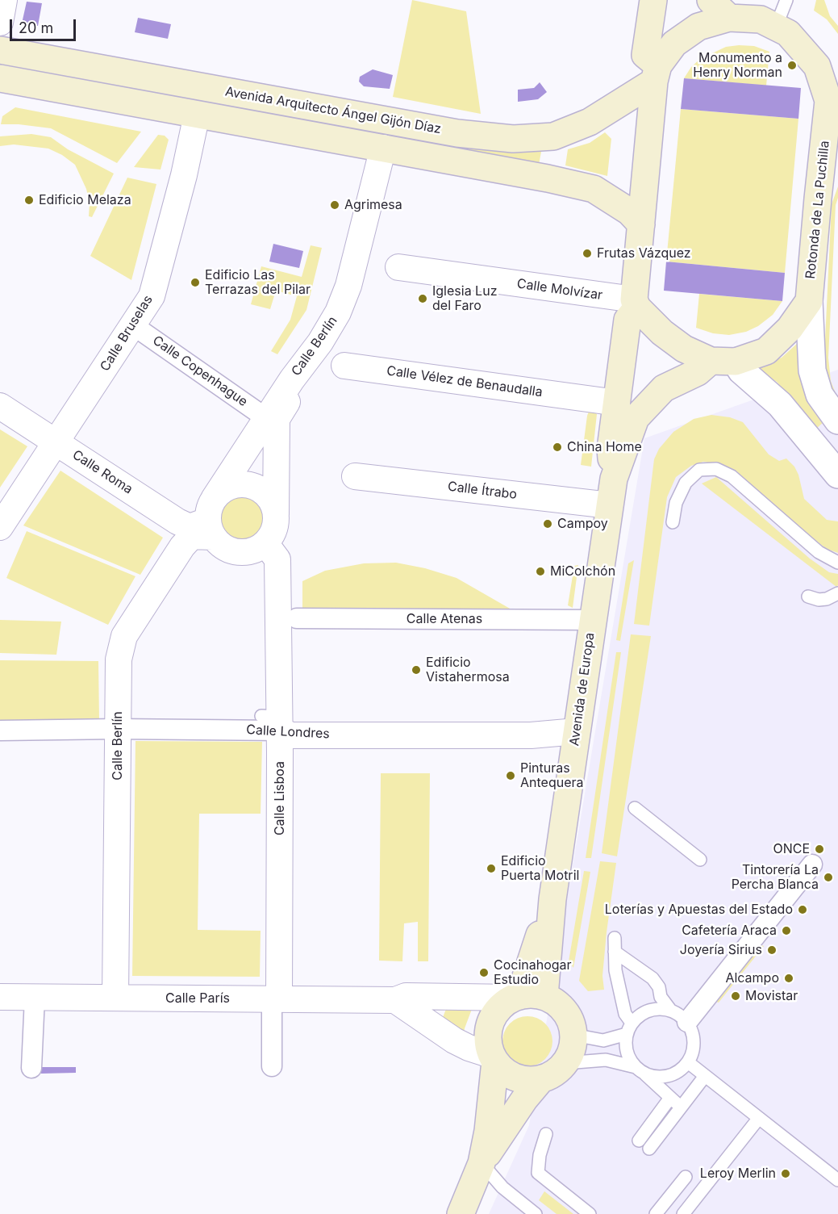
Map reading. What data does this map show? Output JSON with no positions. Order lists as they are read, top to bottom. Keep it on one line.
{"streets":{"main road":["Avenida Arquitecto Ángel Gijón Díaz","Rotonda de La Puchilla","Avenida de Europa"],"street":["Calle Molvízar","Calle Bruselas","Calle Berlín","Calle Copenhague","Calle Vélez de Benaudalla","Calle Roma","Calle Ítrabo","Calle Atenas","Calle Londres","Calle Lisboa","Calle París"]},"crossings":[["Avenida Arquitecto Ángel Gijón Díaz","Rotonda de La Puchilla"],["Avenida Arquitecto Ángel Gijón Díaz","Calle Bruselas"],["Avenida Arquitecto Ángel Gijón Díaz","Calle Berlín"],["Calle Molvízar","Avenida de Europa"],["Calle Bruselas","Calle Copenhague"],["Calle Bruselas","Calle Roma"],["Calle Berlín","Calle Copenhague"],["Calle Berlín","Calle Roma"],["Calle Berlín","Calle Londres"],["Calle Berlín","Calle París"],["Calle Vélez de Benaudalla","Avenida de Europa"],["Calle Ítrabo","Avenida de Europa"],["Calle Atenas","Avenida de Europa"],["Avenida de Europa","Calle Londres"],["Avenida de Europa","Calle París"],["Calle Londres","Calle Lisboa"],["Calle Lisboa","Calle París"]],"places":["Monumento a Henry Norman","Edificio Melaza","Agrimesa","Frutas Vázquez","Edificio Las Terrazas del Pilar","Iglesia Luz del Faro","China Home","Campoy","MiColchón","Edificio Vistahermosa","Pinturas Antequera","ONCE","Edificio Puerta Motril","Tintorería La Percha Blanca","Loterías y Apuestas del Estado","Cafetería Araca","Joyería Sirius","Cocinahogar Estudio","Alcampo","Movistar","Leroy Merlin"],"scale_bar":"20 m"}
